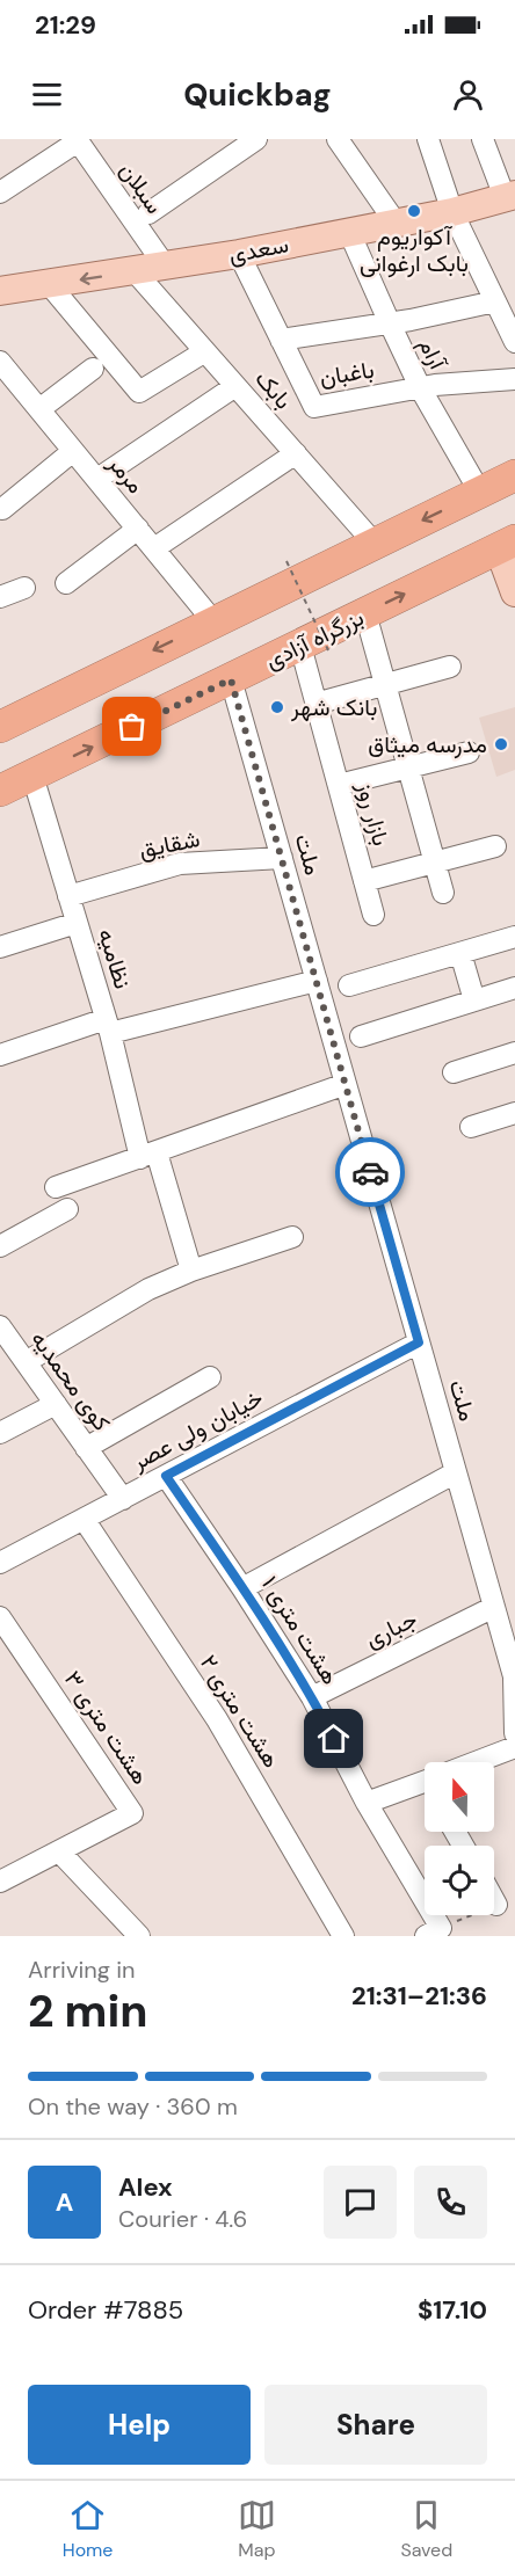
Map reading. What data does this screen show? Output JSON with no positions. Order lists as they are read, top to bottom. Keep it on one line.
{"streets":{"highway":["بزرگراه آزادی"],"main road":["سعدی"],"street":["سبلان","آرام","باغبان","بابک","مرمر","بازار روز","شقایق","ملت","نظامیه","کوی محمدیه","خیابان ولی عصر","جباری","هشت متری ۱","هشت متری ۲","هشت متری ۳"]},"crossings":[["سبلان","سعدی"],["سعدی","آرام"],["سعدی","باغبان"],["سعدی","بابک"],["آرام","باغبان"],["بزرگراه آزادی","بازار روز"],["بزرگراه آزادی","ملت"],["بزرگراه آزادی","نظامیه"],["شقایق","ملت"],["شقایق","نظامیه"],["ملت","خیابان ولی عصر"],["ملت","جباری"],["کوی محمدیه","خیابان ولی عصر"],["خیابان ولی عصر","هشت متری ۱"],["خیابان ولی عصر","هشت متری ۲"],["جباری","هشت متری ۱"]],"places":["آکواریوم بابک ارغوانی","بانک شهر","مدرسه میثاق"],"north":"top","page":{"status":"21:29","header":"Quickbag","heading":["2 min","Arriving in","21:31–21:36"],"panel":["Alex","Courier · 4.6","Order #7885","$17.10"],"bar":"On the way · 360 m","round":"A","buttons":["Help","Share"],"tabs":["Home","Map","Saved"]}}
